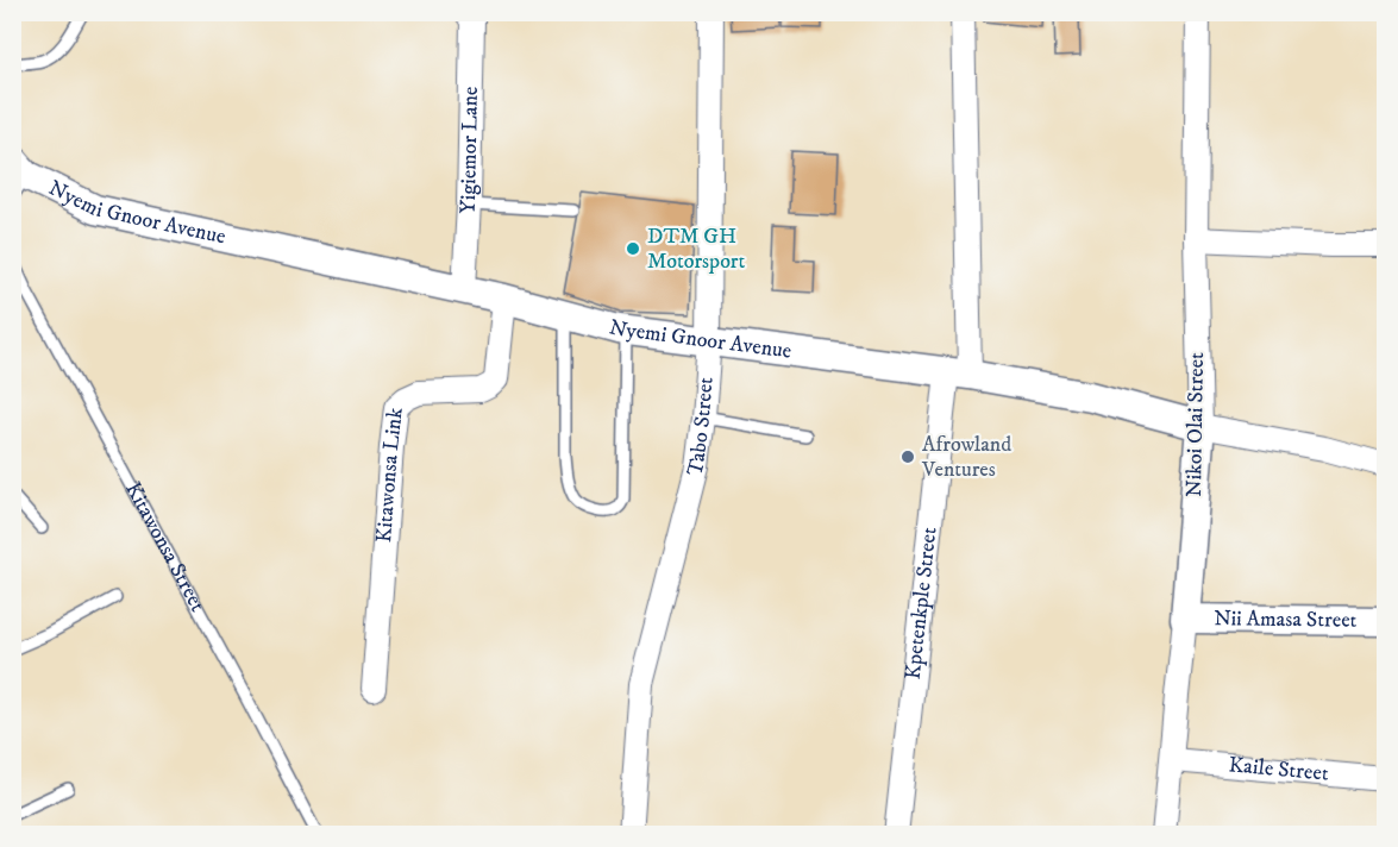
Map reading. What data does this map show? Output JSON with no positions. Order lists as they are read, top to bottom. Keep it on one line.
{"streets":{"street":["Yigiemor Lane","Nyemi Gnoor Avenue","Nikoi Olai Street","Tabo Street","Kitawonsa Link","Kpetenkple Street","Nii Amasa Street","Kaile Street"],"lane":["Kitawonsa Street"]},"crossings":[["Yigiemor Lane","Nyemi Gnoor Avenue"],["Nyemi Gnoor Avenue","Nikoi Olai Street"],["Nyemi Gnoor Avenue","Tabo Street"],["Nyemi Gnoor Avenue","Kitawonsa Link"],["Nyemi Gnoor Avenue","Kpetenkple Street"],["Nikoi Olai Street","Nii Amasa Street"],["Nikoi Olai Street","Kaile Street"]],"places":["DTM GH Motorsport","Afrowland Ventures"]}
